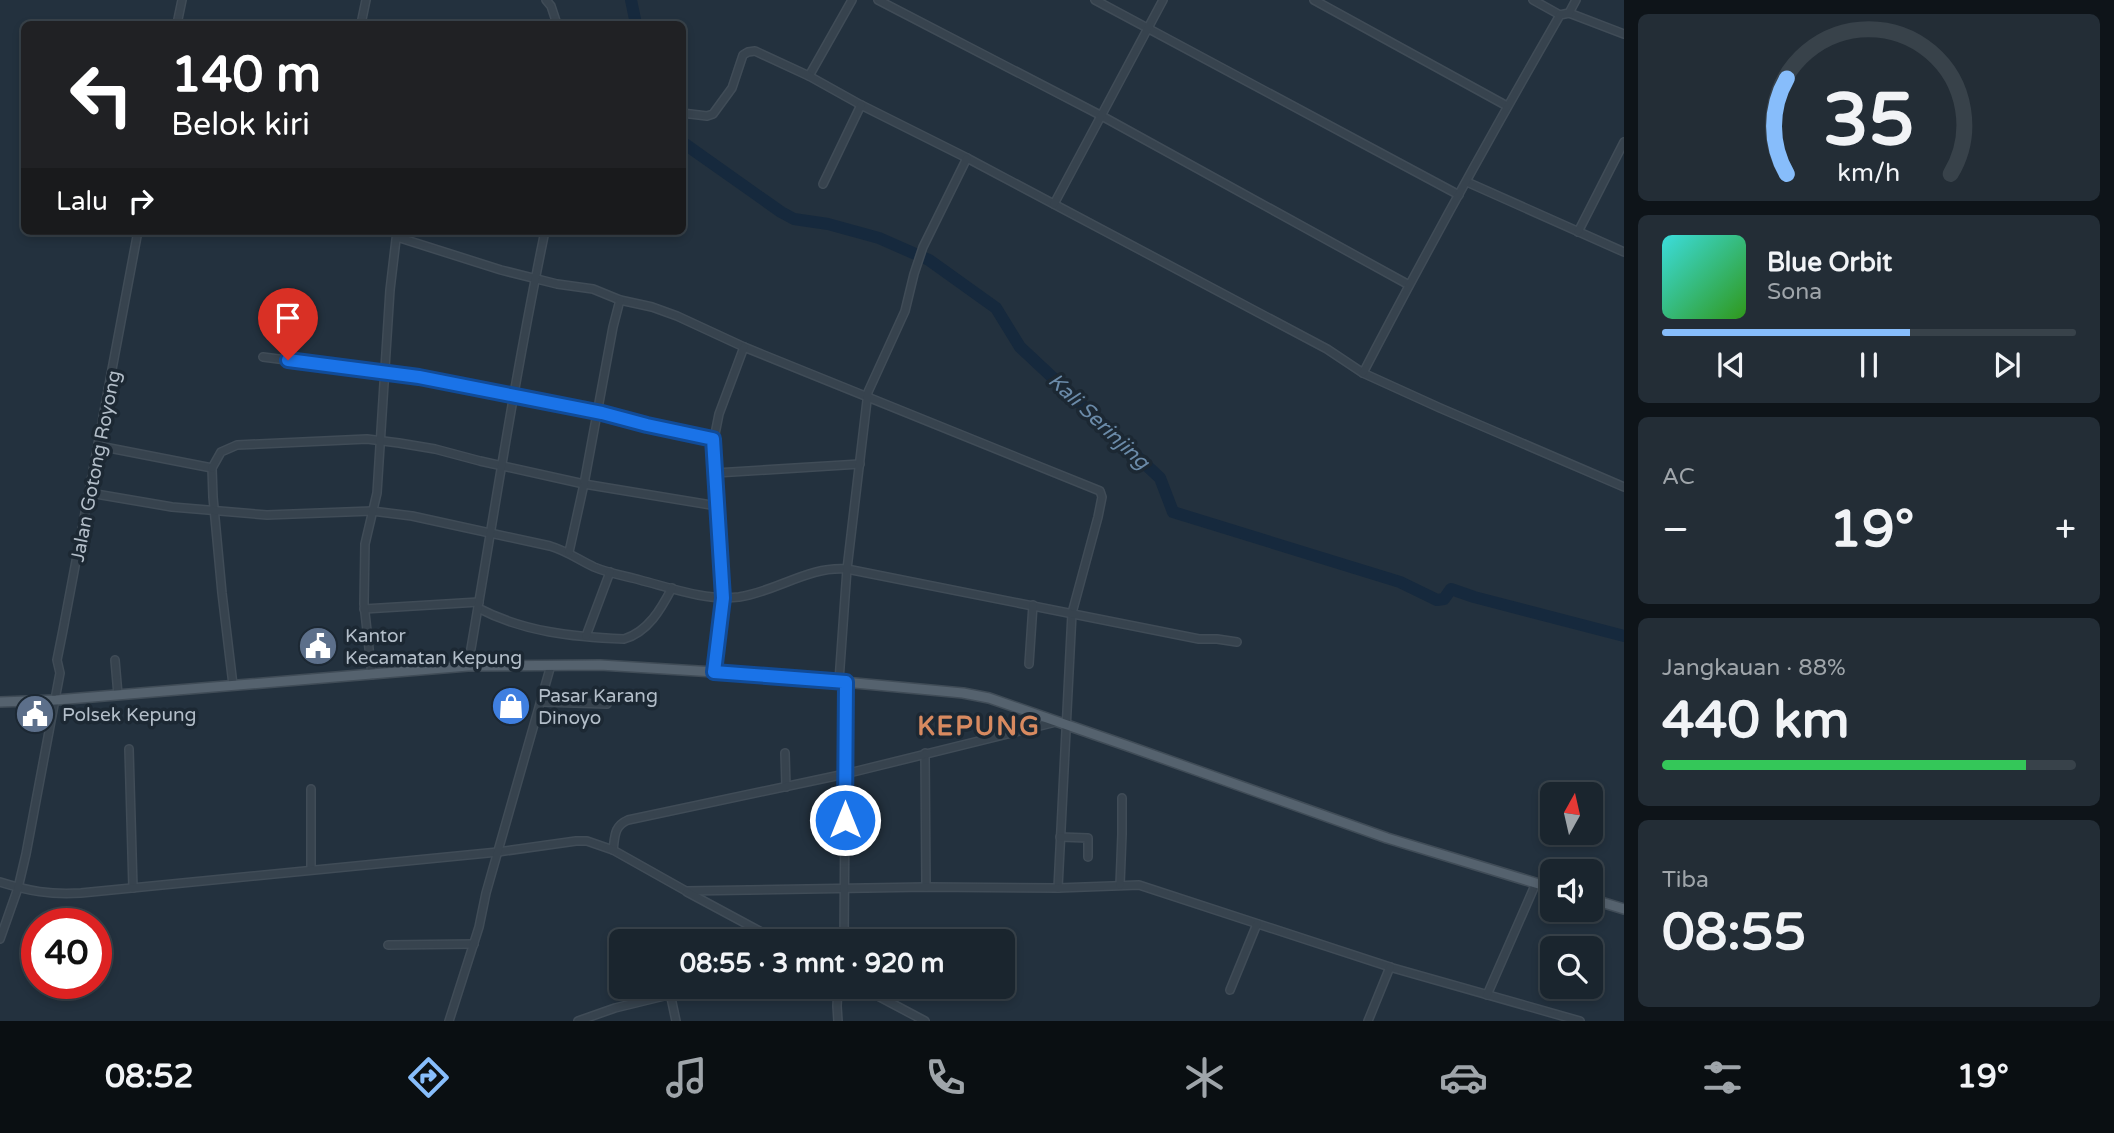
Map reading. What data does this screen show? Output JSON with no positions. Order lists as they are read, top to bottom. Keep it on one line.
{"streets":{"street":["Jalan Gotong Royong"]},"districts":["KEPUNG"],"water":["Kali Serinjing"],"places":{"public building":["Kantor Kecamatan Kepung","Polsek Kepung"],"shop":["Pasar Karang Dinoyo"]},"north":"top","page":{"turn":["140 m","Belok kiri"],"then":"Lalu","song":["Blue Orbit","Sona"],"tile":["AC",["Jangkauan · 88%","440 km"],["Tiba","08:55"]],"heat":["−","19°","+"],"limit":"40","trip":"08:55 · 3 mnt · 920 m","tabs":["08:52","19°"],"gauge":["35","km/h"]}}
